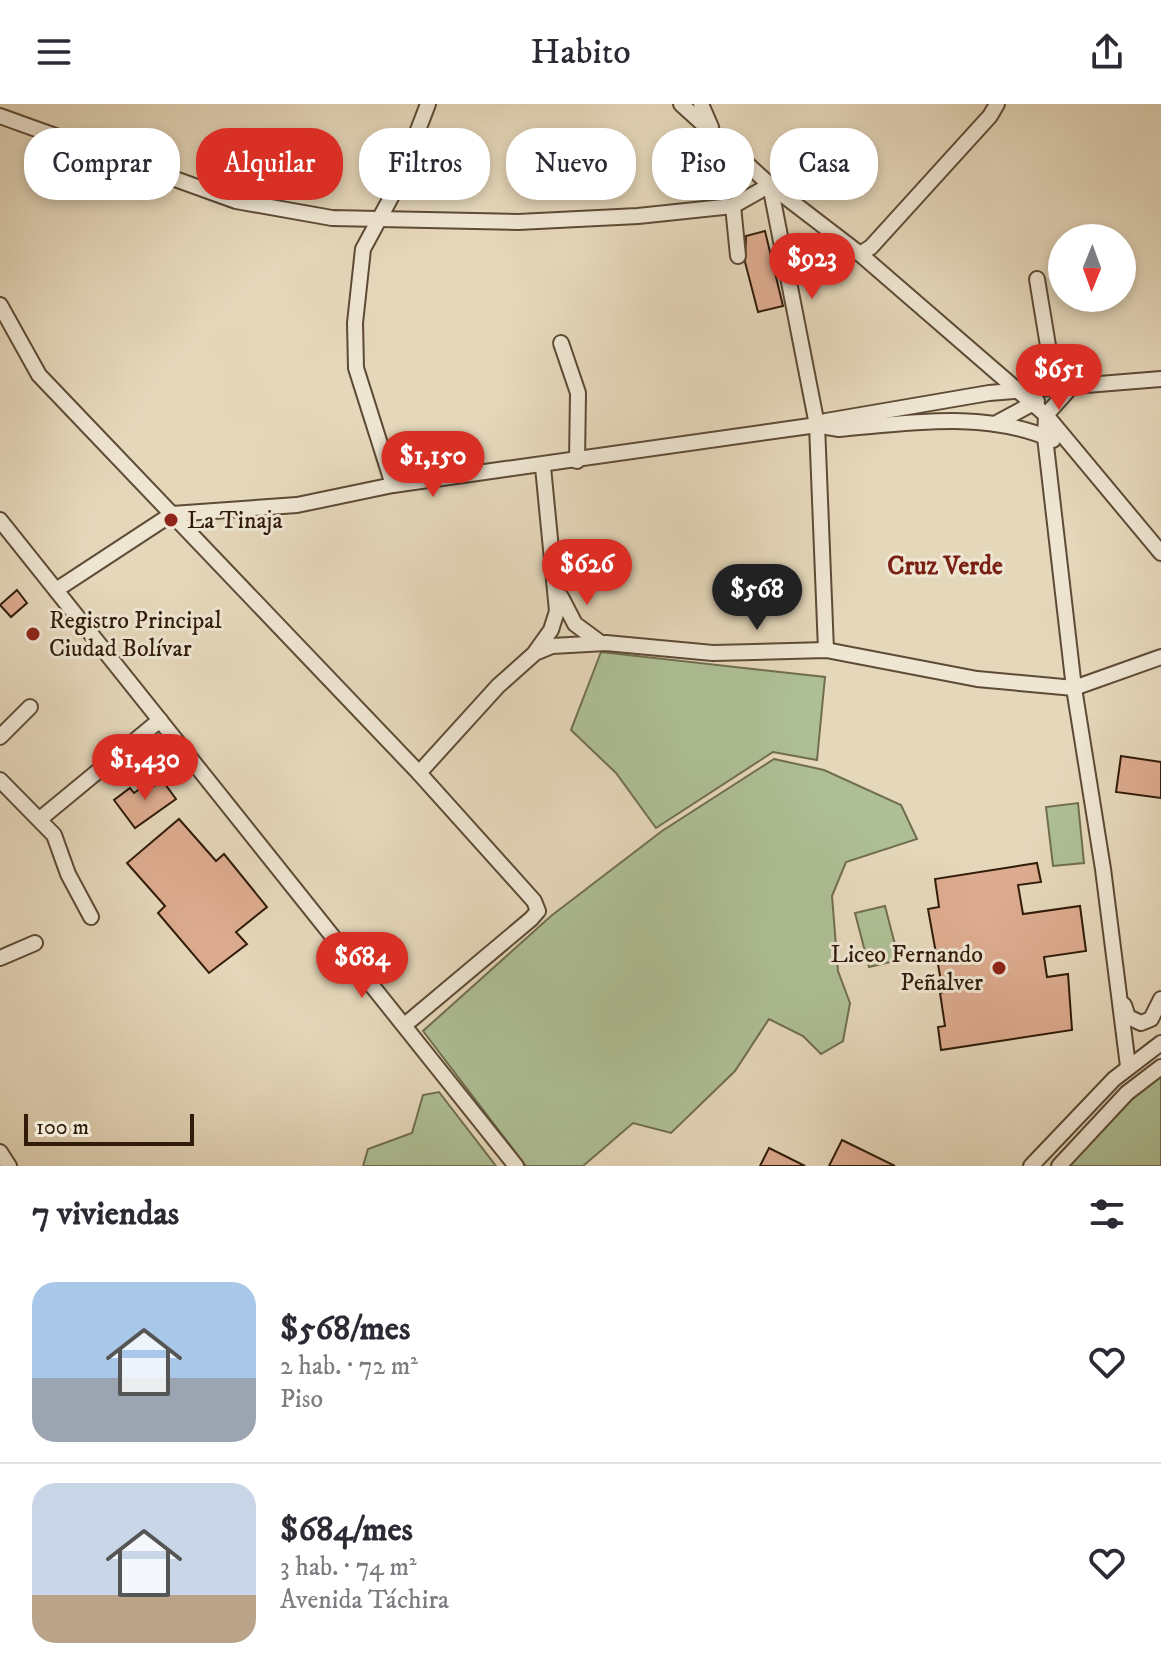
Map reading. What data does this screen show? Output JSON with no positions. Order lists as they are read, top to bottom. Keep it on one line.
{"districts":["Cruz Verde"],"places":["La Tinaja","Registro Principal Ciudad Bolívar","Liceo Fernando Peñalver"],"scale_bar":"100 m","north":"bottom","page":{"header":"Habito","chip":["Comprar","Alquilar","Filtros","Nuevo","Piso","Casa"],"price":["$923","$651","$1,150","$626","$568","$1,430","$684"],"scale":"100 m","heading":"7 viviendas","list":[{"name":"$568/mes","note":"2 hab. · 72 m² · Piso"},{"name":"$684/mes","note":"3 hab. · 74 m² · Avenida Táchira"}]}}
